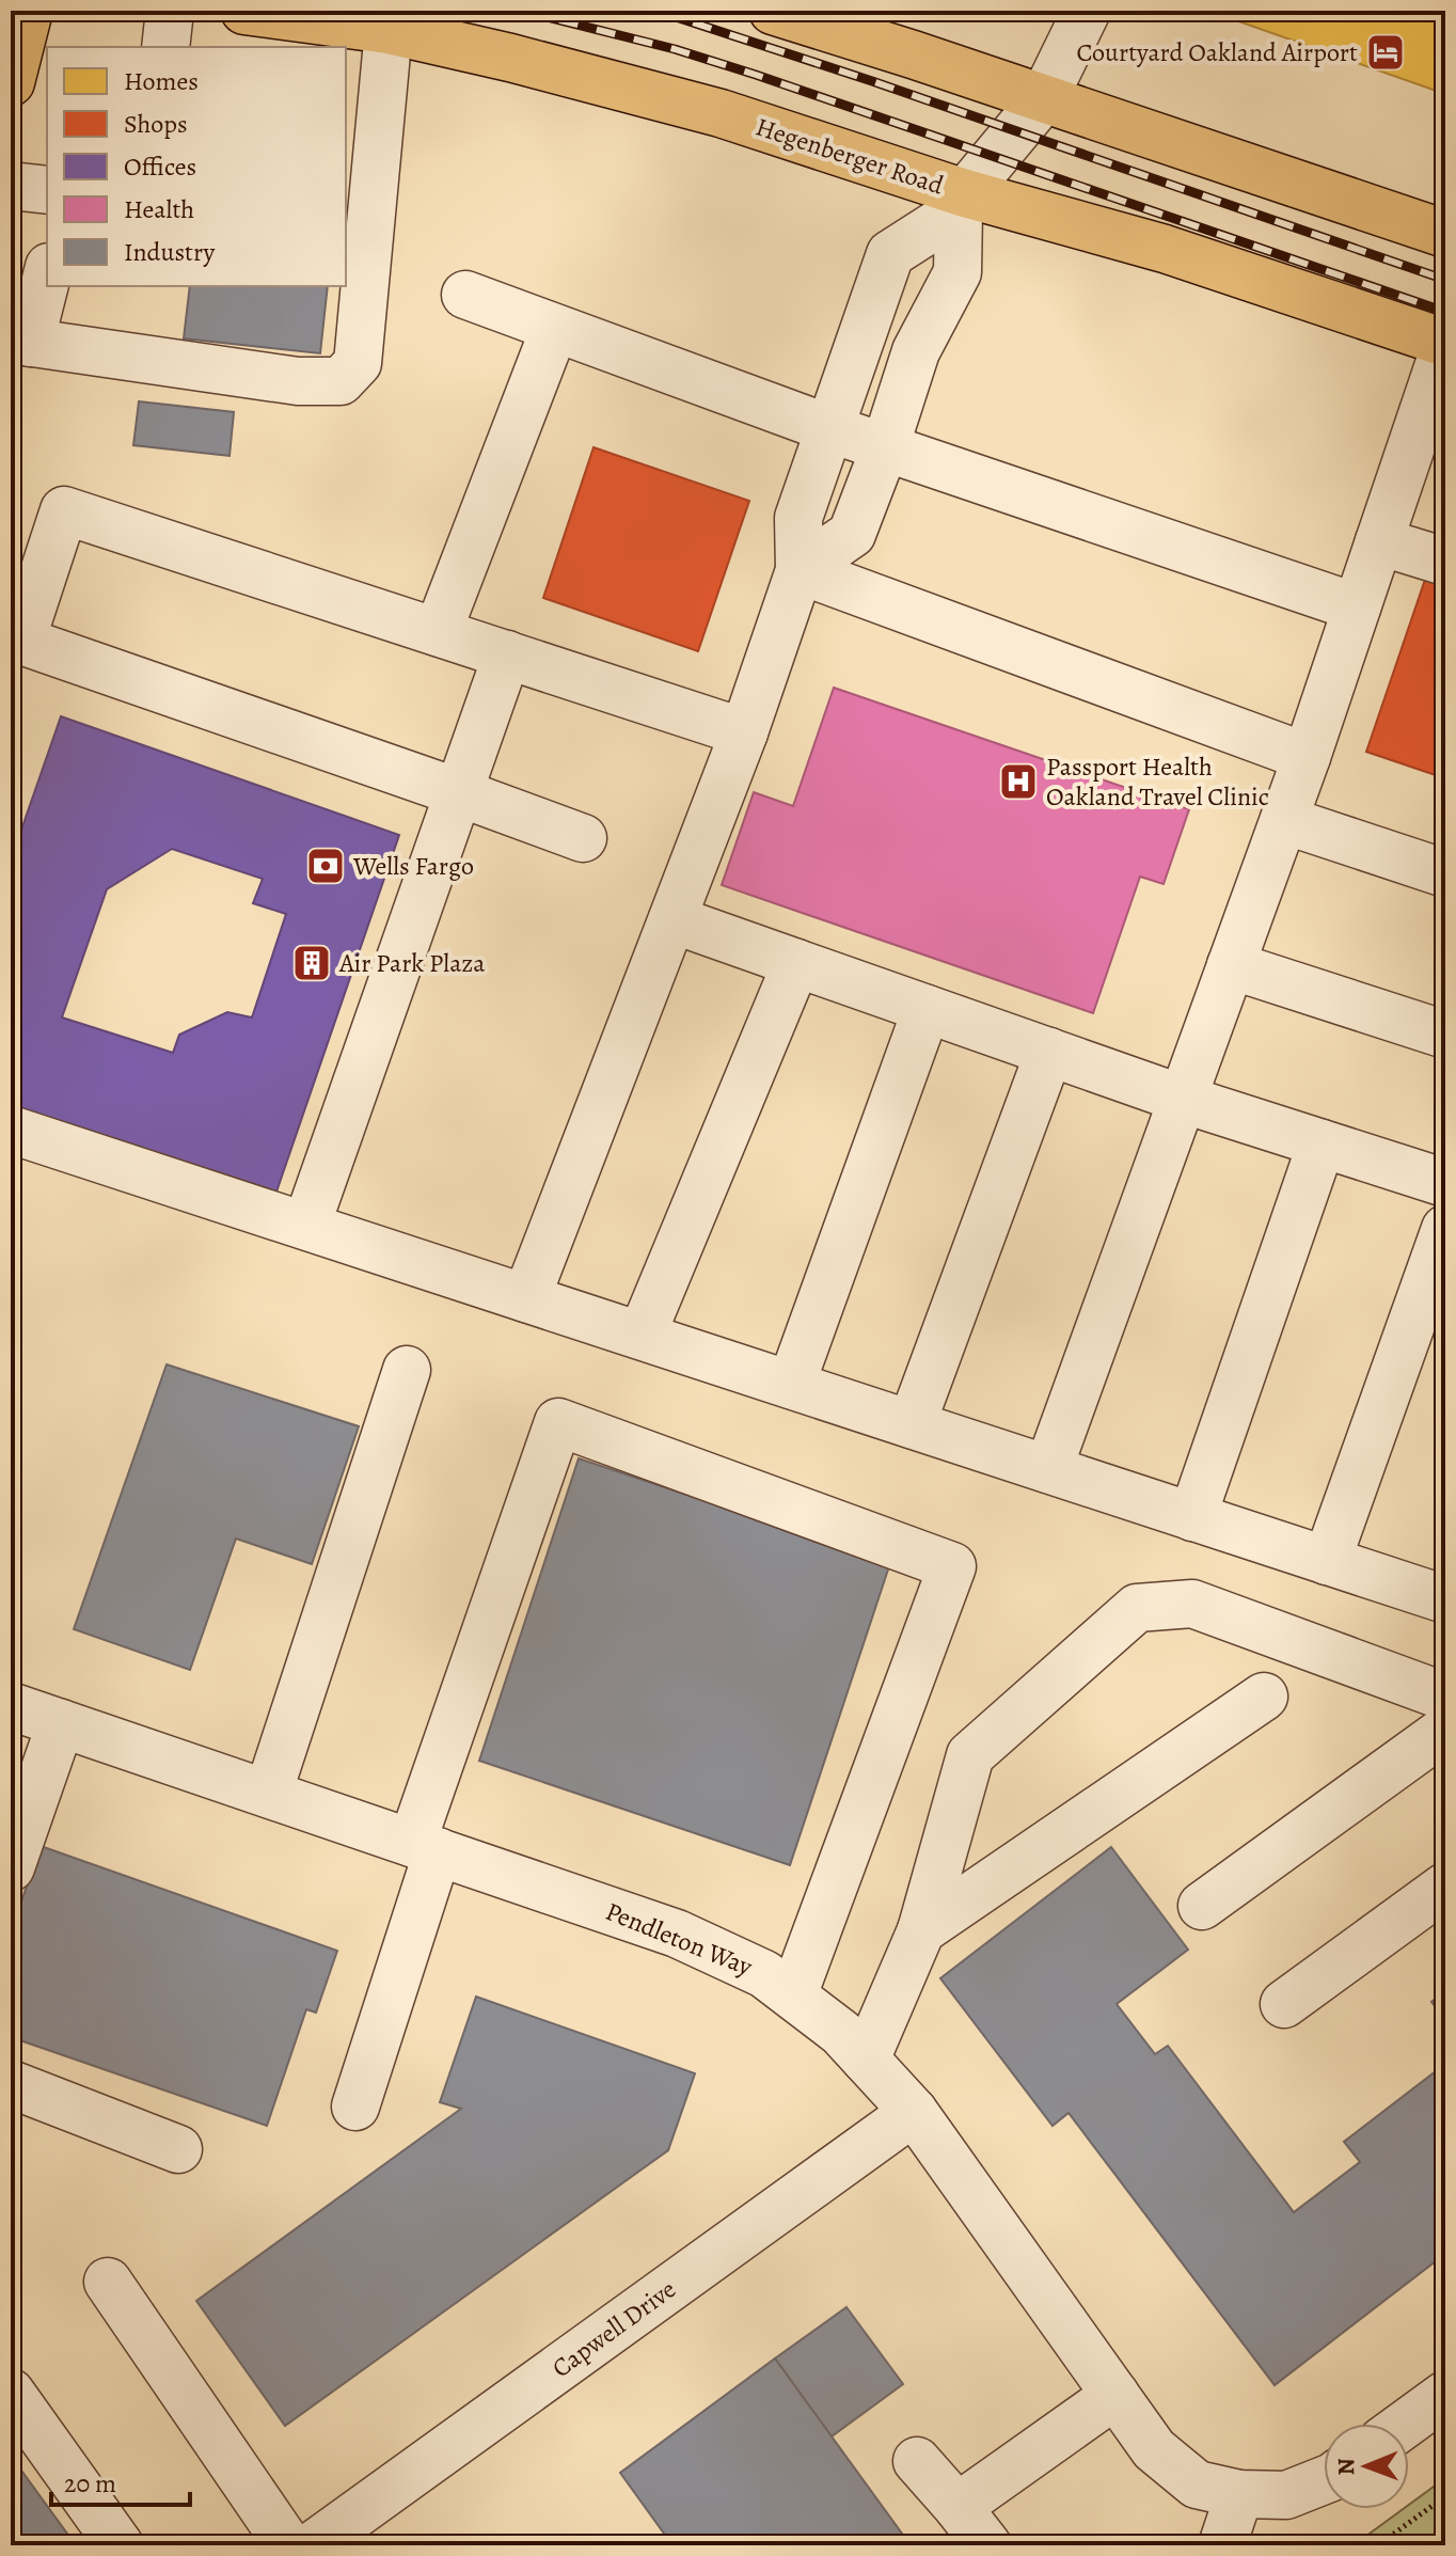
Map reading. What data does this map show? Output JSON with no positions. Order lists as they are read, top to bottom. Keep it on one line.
{"streets":{"main road":["Hegenberger Road"],"street":["Pendleton Way","Capwell Drive"]},"crossings":[["Pendleton Way","Capwell Drive"]],"places":{"hotel":["Courtyard Oakland Airport"],"hospital":["Passport Health Oakland Travel Clinic"],"bank":["Wells Fargo"],"building":["Air Park Plaza"]},"legend":["Homes","Shops","Offices","Health","Industry"],"scale_bar":"20 m","north":"left"}
